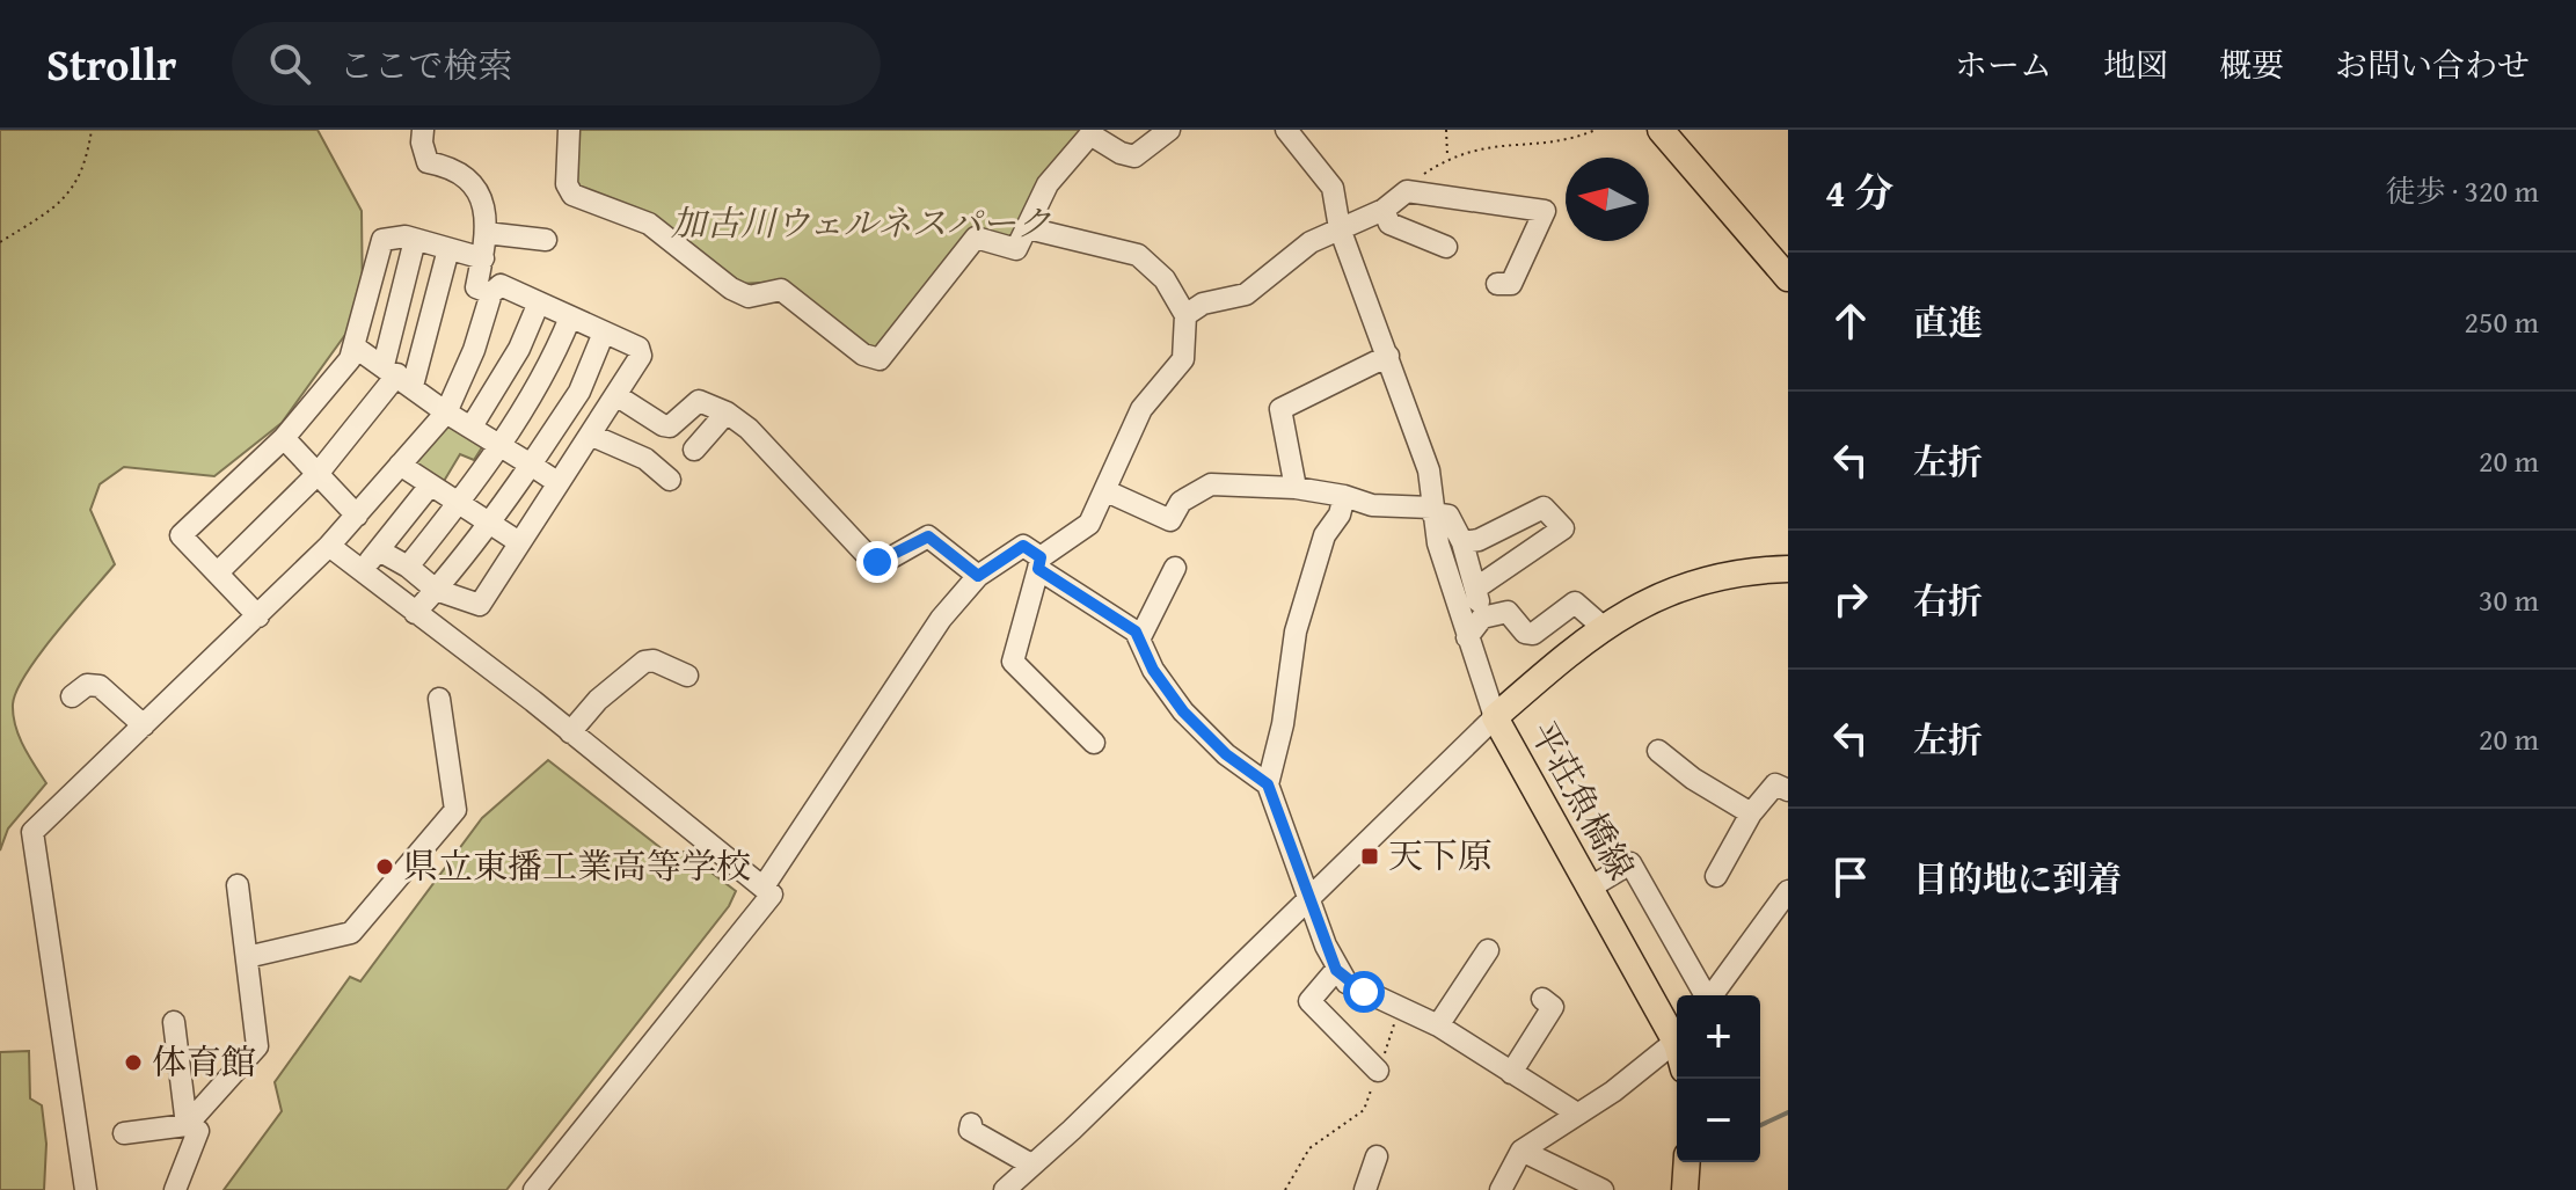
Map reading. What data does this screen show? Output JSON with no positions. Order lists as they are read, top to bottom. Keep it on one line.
{"streets":{"main road":["平荘魚橋線"]},"parks":["加古川ウェルネスパーク"],"places":{"transit":["天下原"],"other":["県立東播工業高等学校","体育館"]},"north":"left","page":{"header":"Strollr","search":"ここで検索","nav":["ホーム","地図","概要","お問い合わせ"],"heading":["4 分","徒歩 · 320 m"],"list":[["直進","250 m"],["左折","20 m"],["右折","30 m"],["左折","20 m"],"目的地に到着"],"map_buttons":["+","−"]}}
